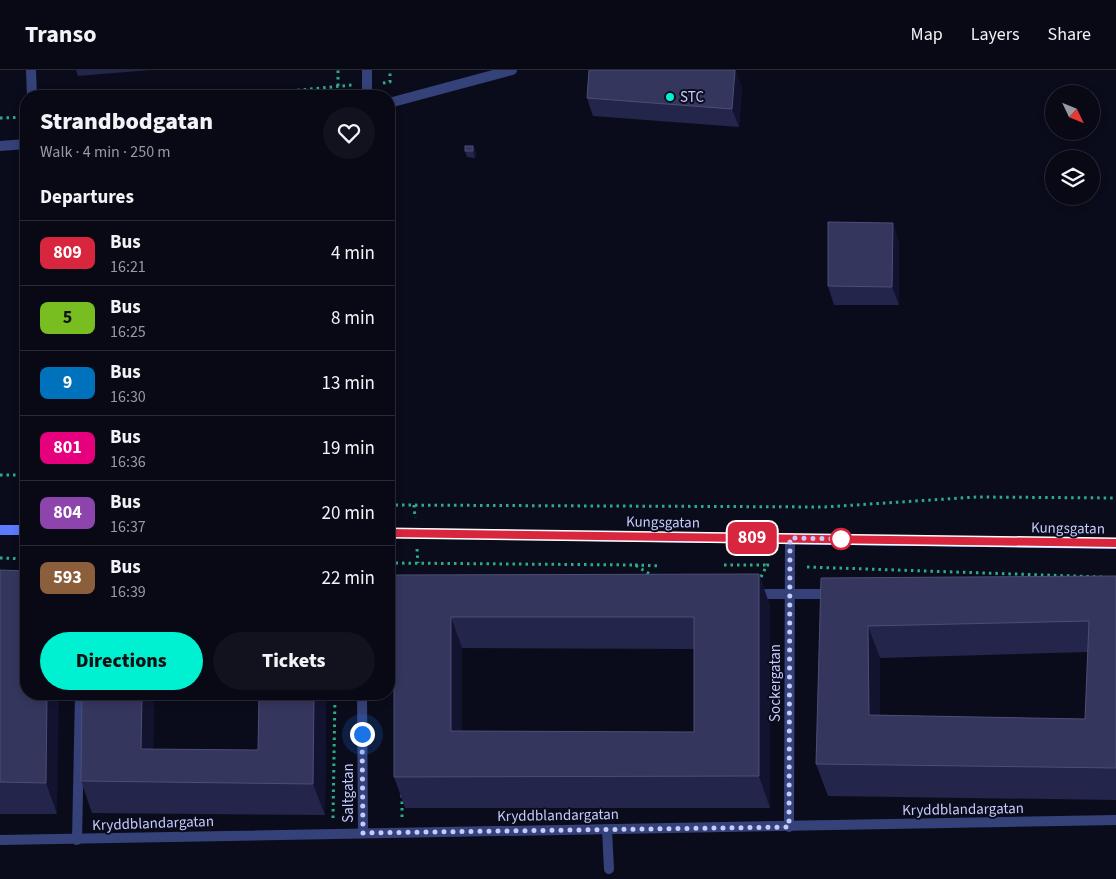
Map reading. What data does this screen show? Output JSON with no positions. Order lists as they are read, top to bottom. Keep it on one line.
{"streets":{"main road":["Kungsgatan"],"street":["Sockergatan","Saltgatan","Kryddblandargatan"]},"crossings":[["Kungsgatan","Sockergatan"],["Sockergatan","Kryddblandargatan"],["Saltgatan","Kryddblandargatan"]],"places":["STC"],"lines":["bus line 809"],"north":"bottom right","page":{"header":"Transo","nav":["Map","Layers","Share"],"on_map":"809","heading":[["Strandbodgatan","Walk · 4 min · 250 m"],"Departures"],"list":[{"mark":"809","name":"Bus","note":"16:21","value":"4 min"},{"mark":"5","name":"Bus","note":"16:25","value":"8 min"},{"mark":"9","name":"Bus","note":"16:30","value":"13 min"},{"mark":"801","name":"Bus","note":"16:36","value":"19 min"},{"mark":"804","name":"Bus","note":"16:37","value":"20 min"},{"mark":"593","name":"Bus","note":"16:39","value":"22 min"}],"buttons":["Directions","Tickets"]}}
